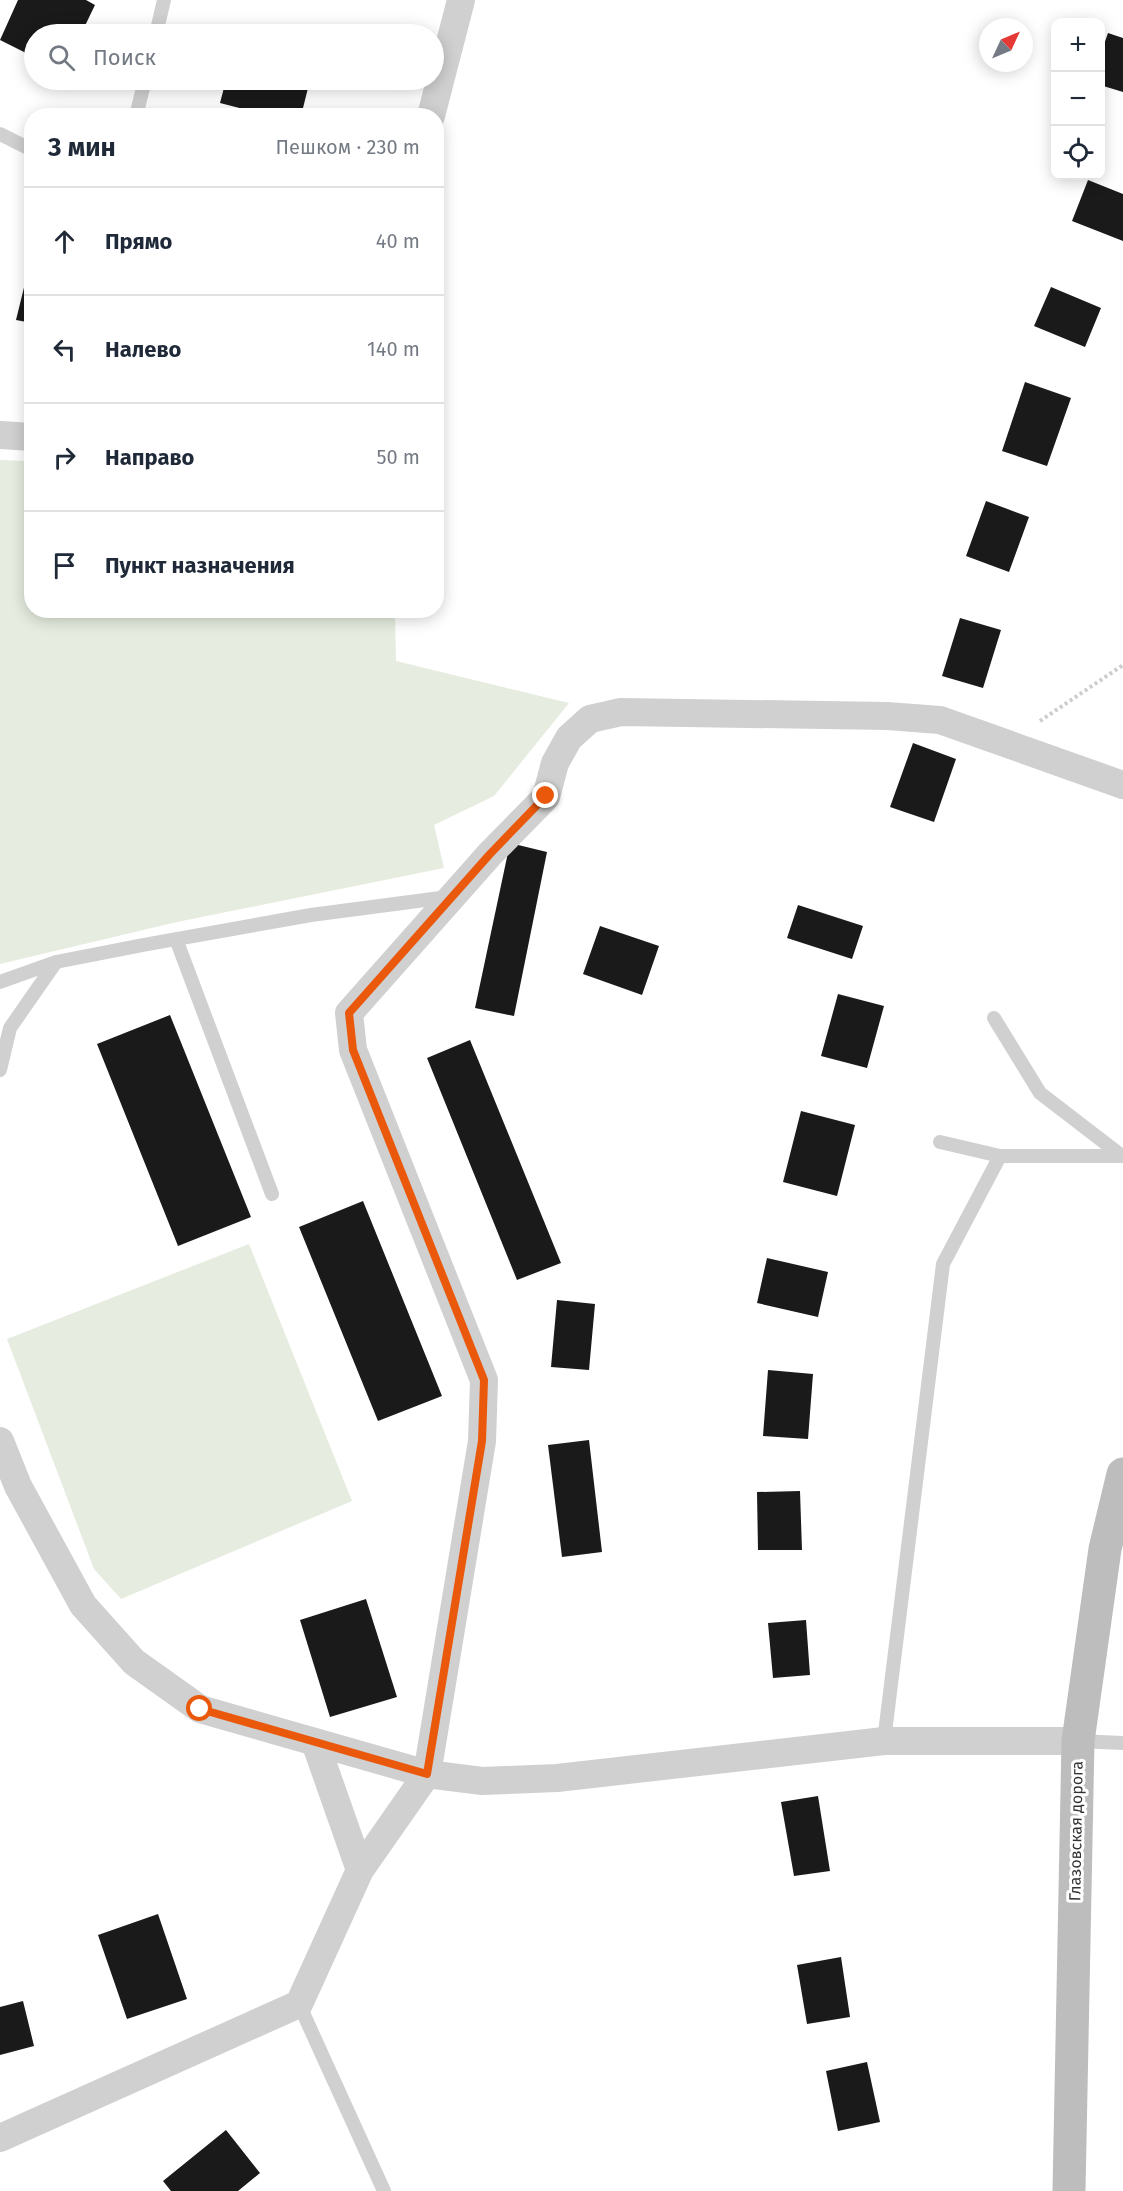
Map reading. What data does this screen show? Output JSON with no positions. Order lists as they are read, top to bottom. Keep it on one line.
{"streets":{"street":["Глазовская дорога"]},"north":"top right","page":{"map_buttons":["+","−"],"search":"Поиск","heading":["3 мин","Пешком · 230 m"],"list":[["Прямо","40 m"],["Налево","140 m"],["Направо","50 m"],"Пункт назначения"]}}
